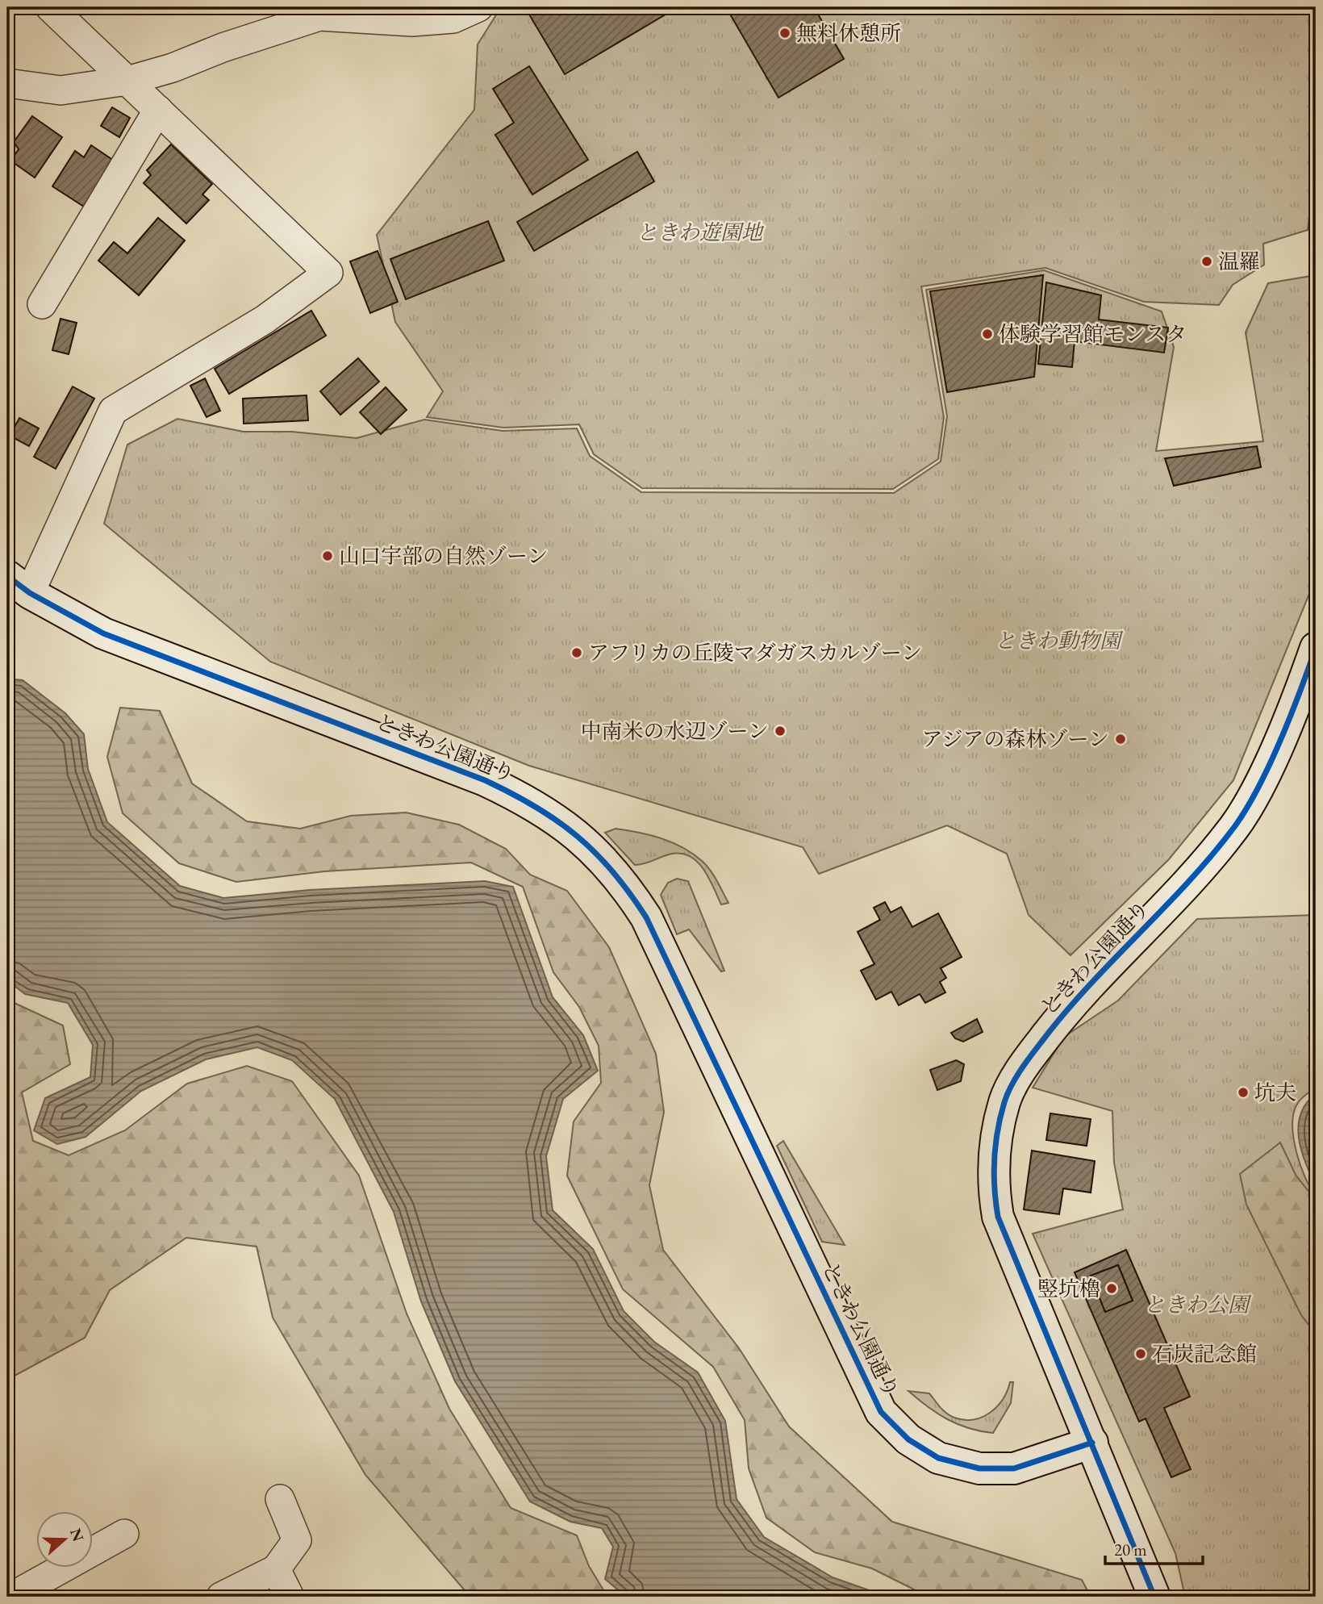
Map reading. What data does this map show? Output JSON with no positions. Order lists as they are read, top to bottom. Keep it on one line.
{"streets":{"street":["ときわ公園通り"]},"parks":["ときわ遊園地","ときわ動物園","ときわ公園"],"places":["無料休憩所","温羅","体験学習館モンスタ","山口宇部の自然ゾーン","アフリカの丘陵マダガスカルゾーン","中南米の水辺ゾーン","アジアの森林ゾーン","坑夫","竪坑櫓","石炭記念館"],"scale_bar":"20 m","north":"right"}
